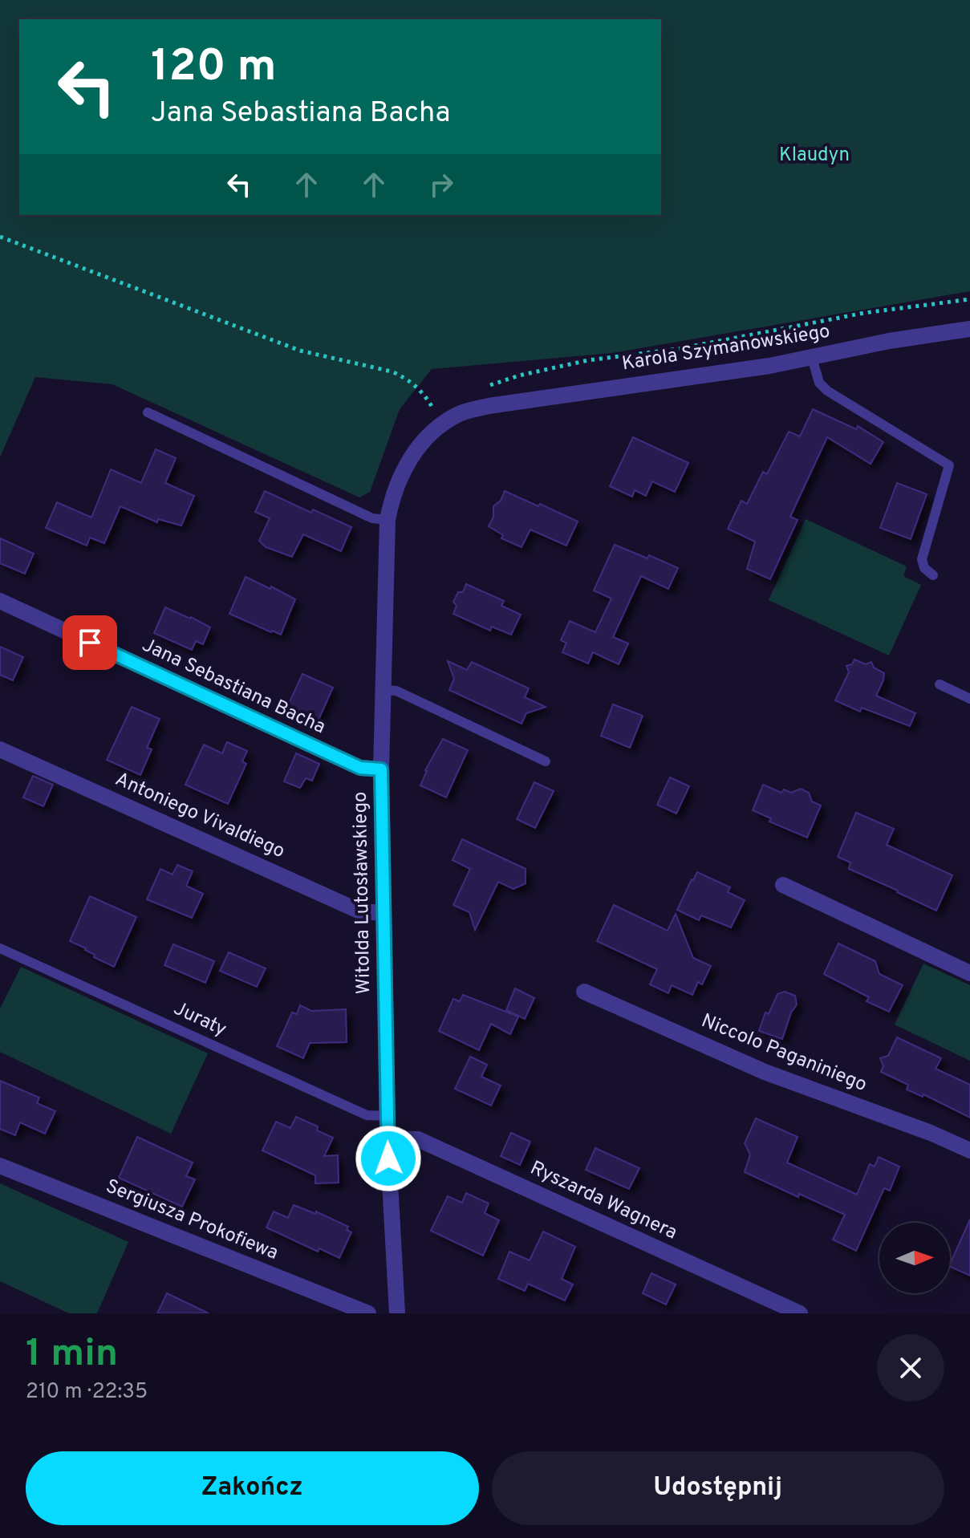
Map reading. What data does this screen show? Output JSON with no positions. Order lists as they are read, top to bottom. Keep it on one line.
{"streets":{"street":["Karola Szymanowskiego","Jana Sebastiana Bacha","Antoniego Vivaldiego","Witolda Lutosławskiego","Niccolo Paganiniego","Ryszarda Wagnera","Sergiusza Prokofiewa"],"lane":["Juraty"]},"crossings":[["Karola Szymanowskiego","Witolda Lutosławskiego"],["Jana Sebastiana Bacha","Witolda Lutosławskiego"],["Antoniego Vivaldiego","Witolda Lutosławskiego"],["Witolda Lutosławskiego","Juraty"],["Witolda Lutosławskiego","Ryszarda Wagnera"]],"parks":["Klaudyn"],"north":"right","page":{"turn":["120 m","Jana Sebastiana Bacha"],"heading":["1 min","210 m · 22:35"],"buttons":["Zakończ","Udostępnij"]}}
